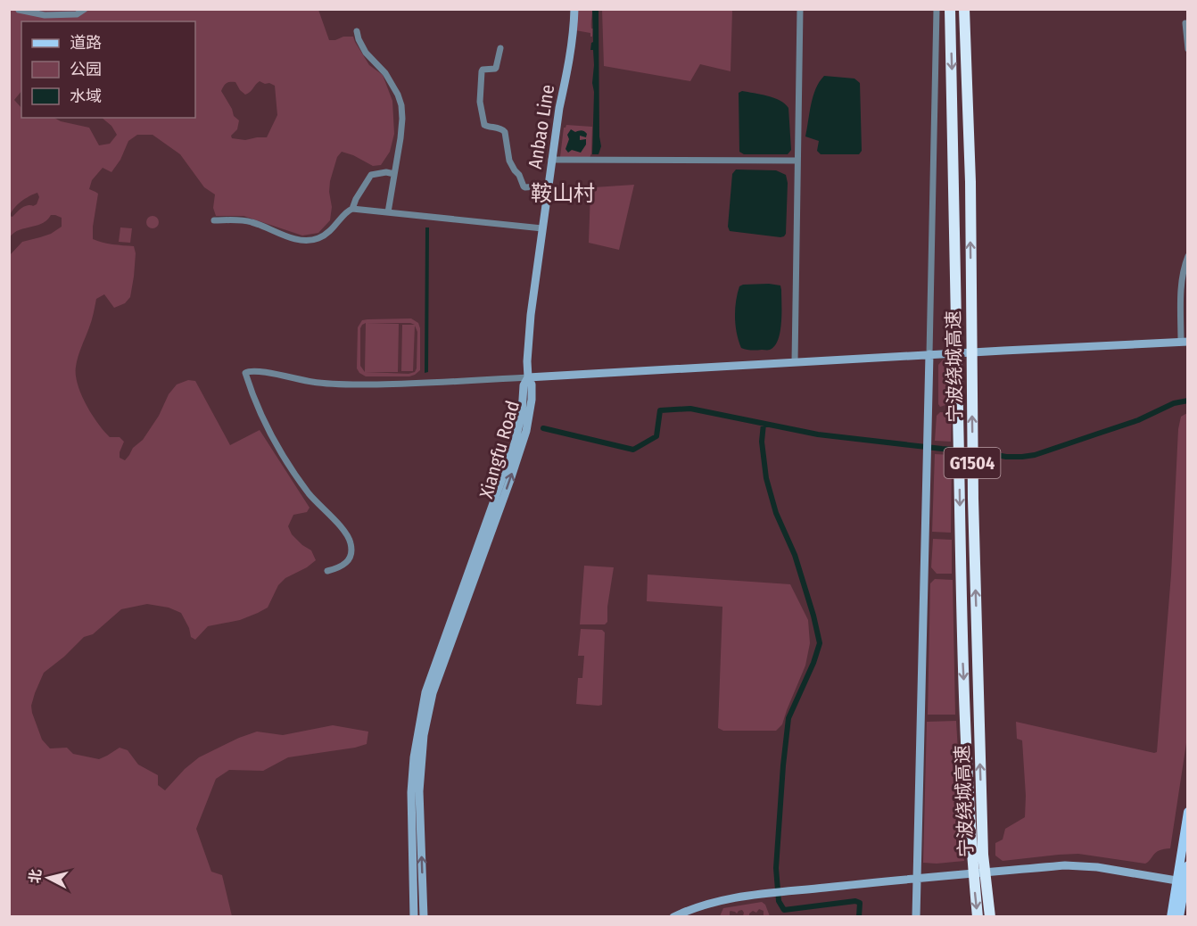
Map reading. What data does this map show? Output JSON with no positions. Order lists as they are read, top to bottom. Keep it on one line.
{"streets":{"highway":["宁波绕城高速","G1504"],"main road":["Anbao Line","Xiangfu Road"]},"crossings":[["Anbao Line","Xiangfu Road"]],"districts":["鞍山村"],"legend":["道路","公园","水域"],"north":"left"}
